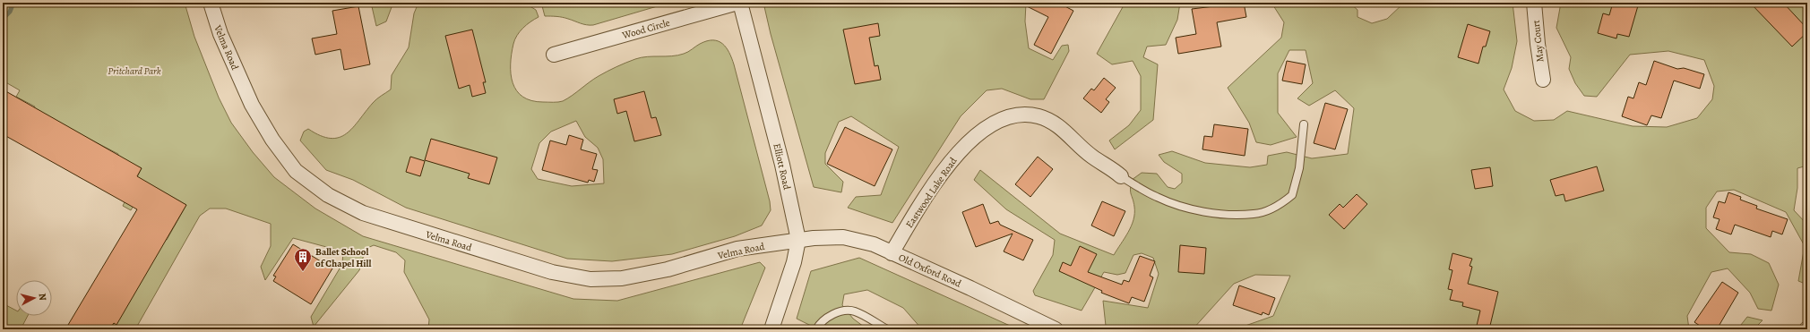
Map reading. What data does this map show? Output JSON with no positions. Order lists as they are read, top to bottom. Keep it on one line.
{"streets":{"street":["Wood Circle","May Court","Velma Road","Elliott Road","Eastwood Lake Road","Old Oxford Road"]},"crossings":[["Velma Road","Elliott Road"],["Velma Road","Old Oxford Road"],["Elliott Road","Old Oxford Road"],["Eastwood Lake Road","Old Oxford Road"]],"parks":["Pritchard Park"],"places":{"building":["Ballet School of Chapel Hill"]},"north":"right"}
